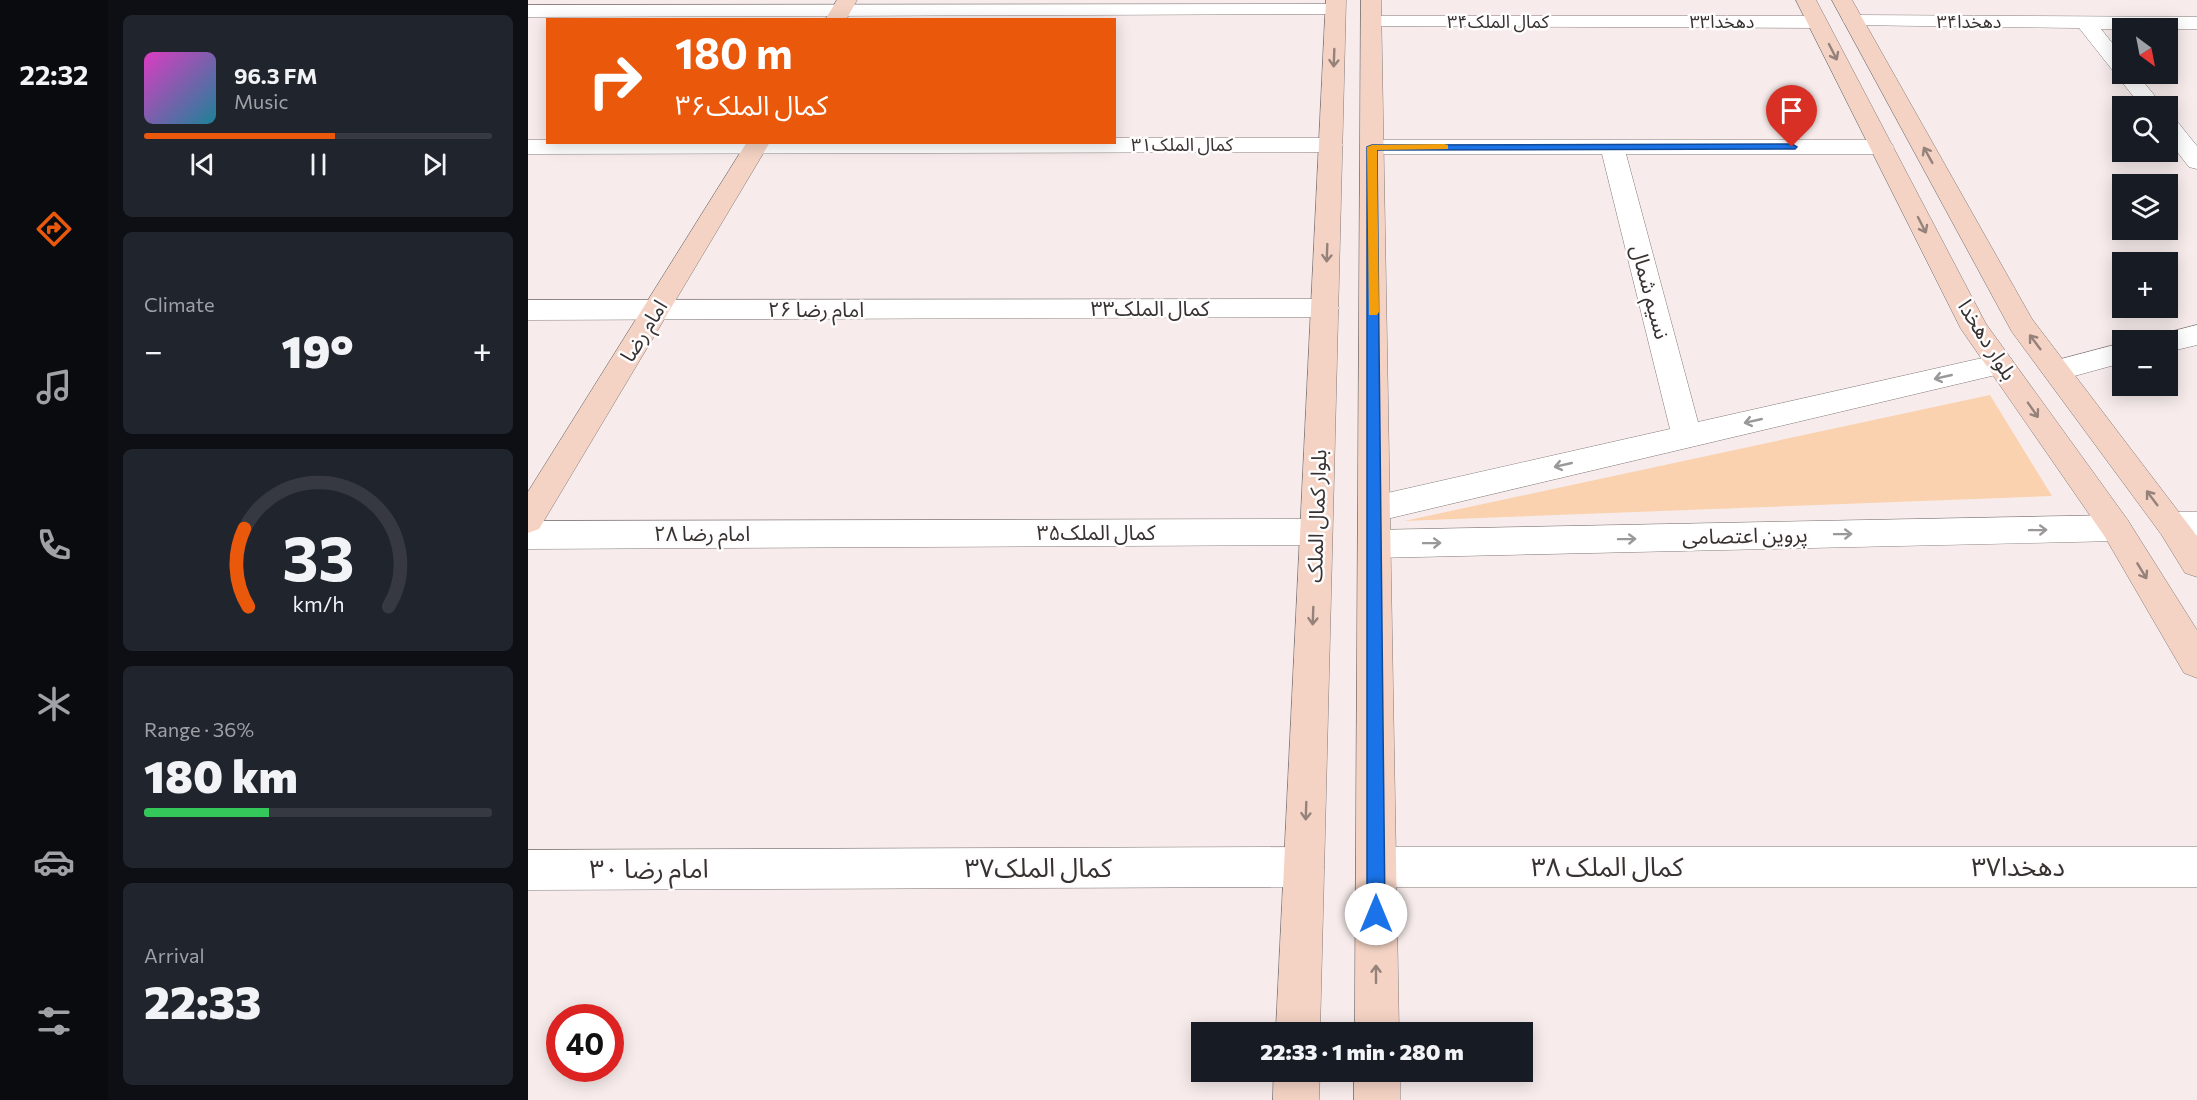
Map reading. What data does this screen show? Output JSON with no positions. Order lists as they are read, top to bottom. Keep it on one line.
{"streets":{"street":["کمال الملک۳۴","دهخدا۳۳","دهخدا۳۴","کمال الملک۳۱","نسیم شمال","کمال الملک۳۳","امام رضا ۲۶","امام رضا","بلوار دهخدا","بلوار کمال الملک","کمال الملک۳۵","امام رضا ۲۸","پروین اعتصامی","کمال الملک ۳۸","دهخدا۳۷","کمال الملک۳۷","امام رضا ۳۰"]},"crossings":[["کمال الملک۳۴","دهخدا۳۳"],["دهخدا۳۳","بلوار دهخدا"],["دهخدا۳۴","بلوار دهخدا"],["کمال الملک۳۱","امام رضا"],["کمال الملک۳۱","بلوار کمال الملک"],["کمال الملک۳۳","امام رضا ۲۶"],["کمال الملک۳۳","بلوار کمال الملک"],["امام رضا ۲۶","امام رضا"],["بلوار دهخدا","پروین اعتصامی"],["بلوار کمال الملک","کمال الملک۳۵"],["بلوار کمال الملک","کمال الملک۳۷"],["کمال الملک۳۵","امام رضا ۲۸"],["کمال الملک ۳۸","دهخدا۳۷"],["کمال الملک۳۷","امام رضا ۳۰"]],"north":"bottom right","page":{"tabs":"22:32","map_buttons":["+","−"],"turn":["180 m","کمال الملک۳۶"],"song":["96.3 FM","Music"],"tile":["Climate",["Range · 36%","180 km"],["Arrival","22:33"]],"heat":["−","19°","+"],"limit":"40","trip":"22:33 · 1 min · 280 m","gauge":["33","km/h"]}}
